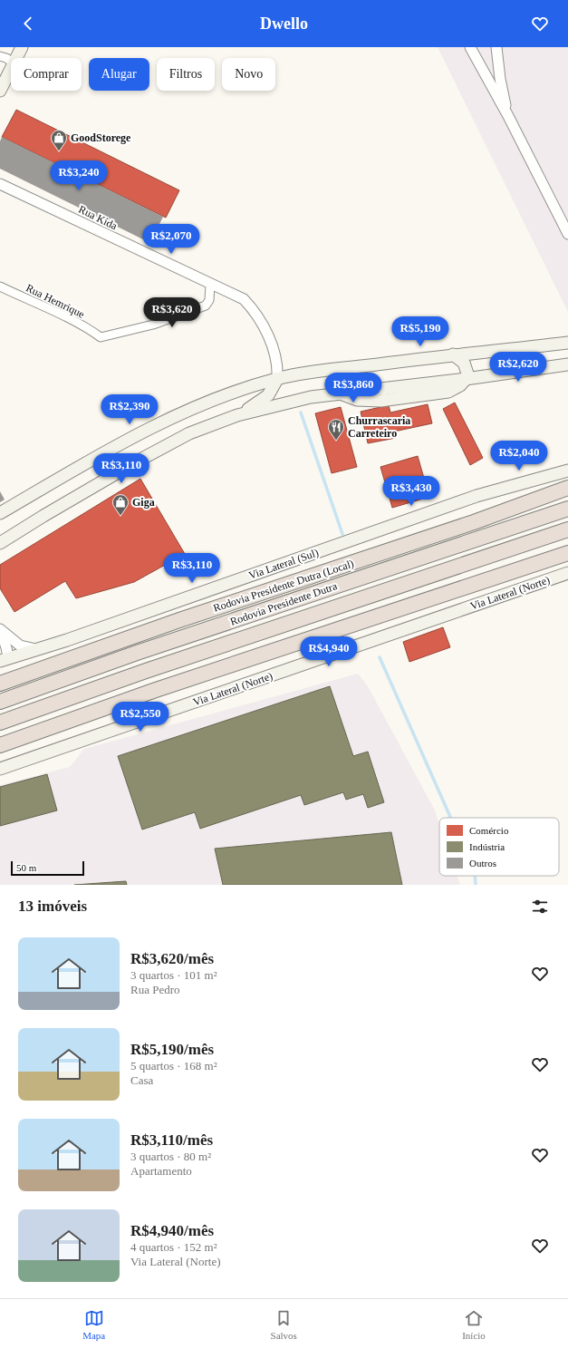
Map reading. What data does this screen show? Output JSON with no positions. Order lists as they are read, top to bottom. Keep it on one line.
{"streets":{"highway":["Rodovia Presidente Dutra (Local)","Rodovia Presidente Dutra"],"main road":["Via Lateral (Sul)","Via Lateral (Norte)"],"street":["Rua Kida","Rua Hemrique"]},"crossings":[["Rua Kida","Rua Hemrique"]],"places":{"shop":["GoodStorege","Giga"],"restaurant":["Churrascaria Carreteiro"]},"legend":["Comércio","Indústria","Outros"],"scale_bar":"50 m","page":{"header":"Dwello","chip":["Comprar","Alugar","Filtros","Novo"],"price":["R$3,240","R$2,070","R$3,620","R$5,190","R$2,620","R$3,860","R$2,390","R$2,040","R$3,110","R$3,430","R$3,110","R$4,940","R$2,550"],"scale":"50 m","heading":"13 imóveis","list":[{"name":"R$3,620/mês","note":"3 quartos · 101 m² · Rua Pedro"},{"name":"R$5,190/mês","note":"5 quartos · 168 m² · Casa"},{"name":"R$3,110/mês","note":"3 quartos · 80 m² · Apartamento"},{"name":"R$4,940/mês","note":"4 quartos · 152 m² · Via Lateral (Norte)"}],"tabs":["Mapa","Salvos","Início"]}}
